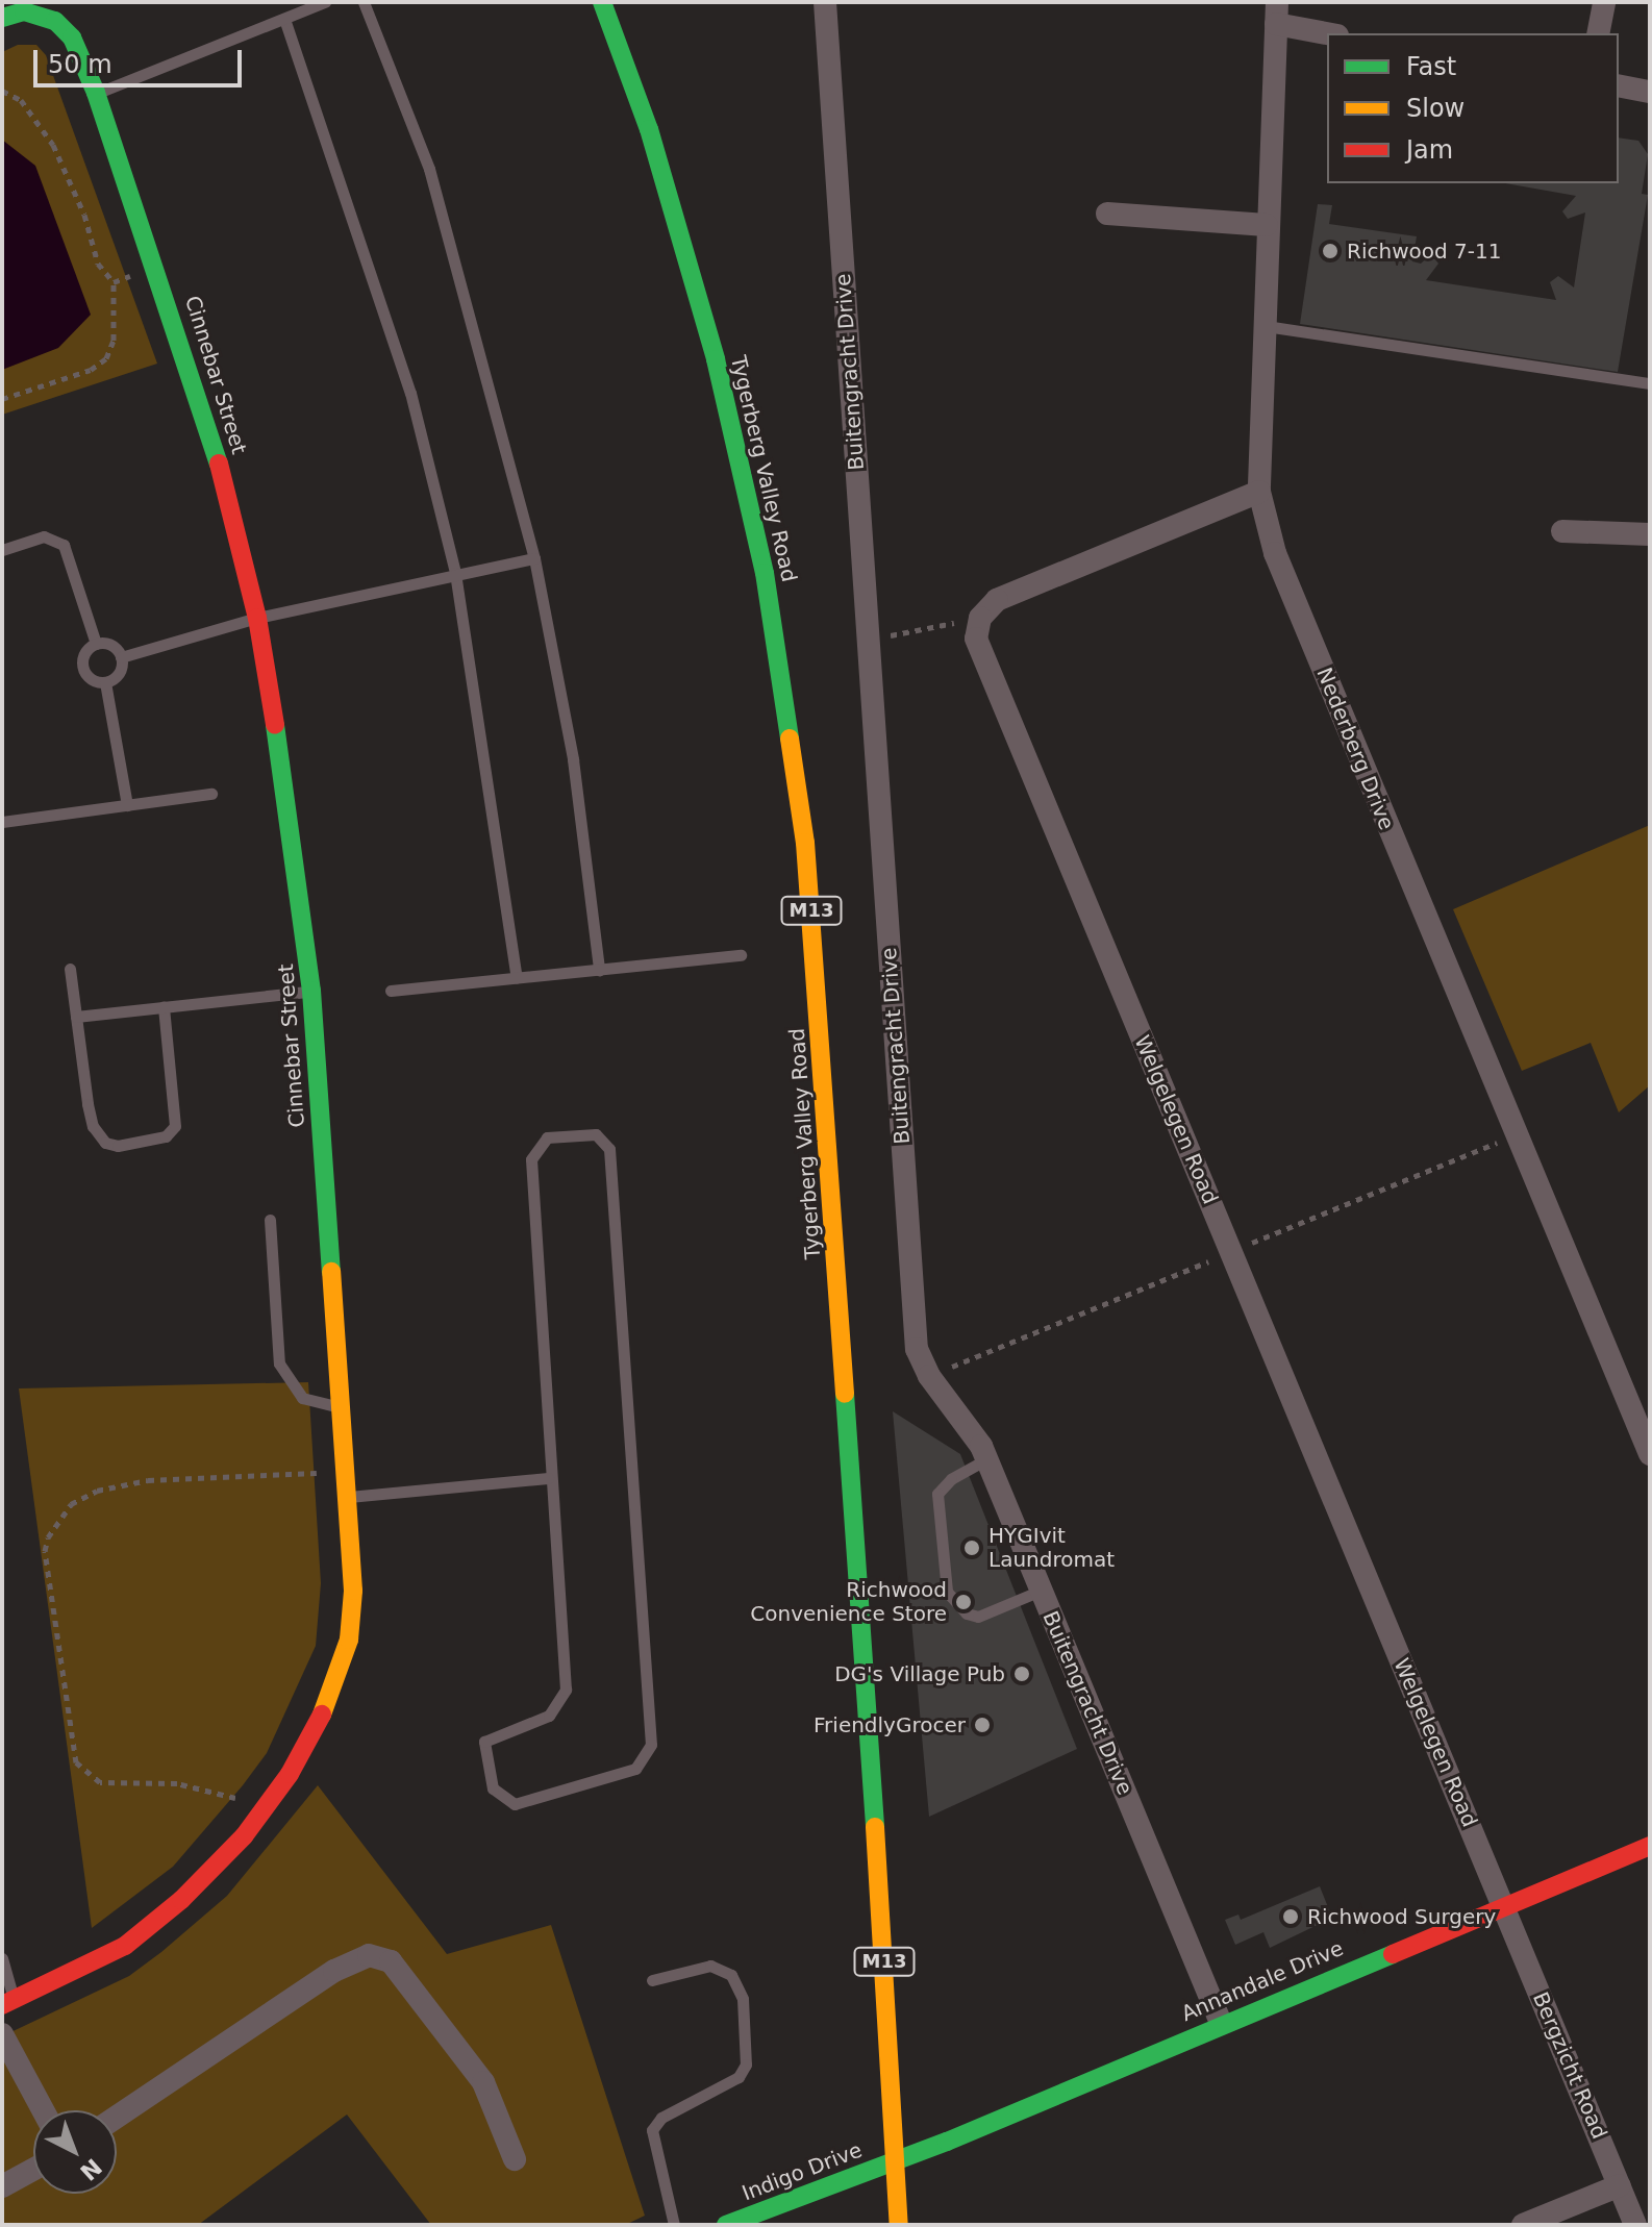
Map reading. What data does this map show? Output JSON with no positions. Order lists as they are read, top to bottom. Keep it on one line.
{"streets":{"street":["Buitengracht Drive","Cinnebar Street","Tygerberg Valley Road","Nederberg Drive","M13","Welgelegen Road","Annandale Drive","Bergzicht Road","Indigo Drive"]},"crossings":[["Buitengracht Drive","Annandale Drive"],["Tygerberg Valley Road","Annandale Drive"],["Tygerberg Valley Road","Indigo Drive"],["Welgelegen Road","Annandale Drive"],["Welgelegen Road","Bergzicht Road"],["Annandale Drive","Bergzicht Road"],["Annandale Drive","Indigo Drive"]],"places":["Richwood 7-11","HYGIvit Laundromat","Richwood Convenience Store","DG's Village Pub","FriendlyGrocer","Richwood Surgery"],"legend":["Fast","Slow","Jam"],"scale_bar":"50 m","north":"bottom right"}
